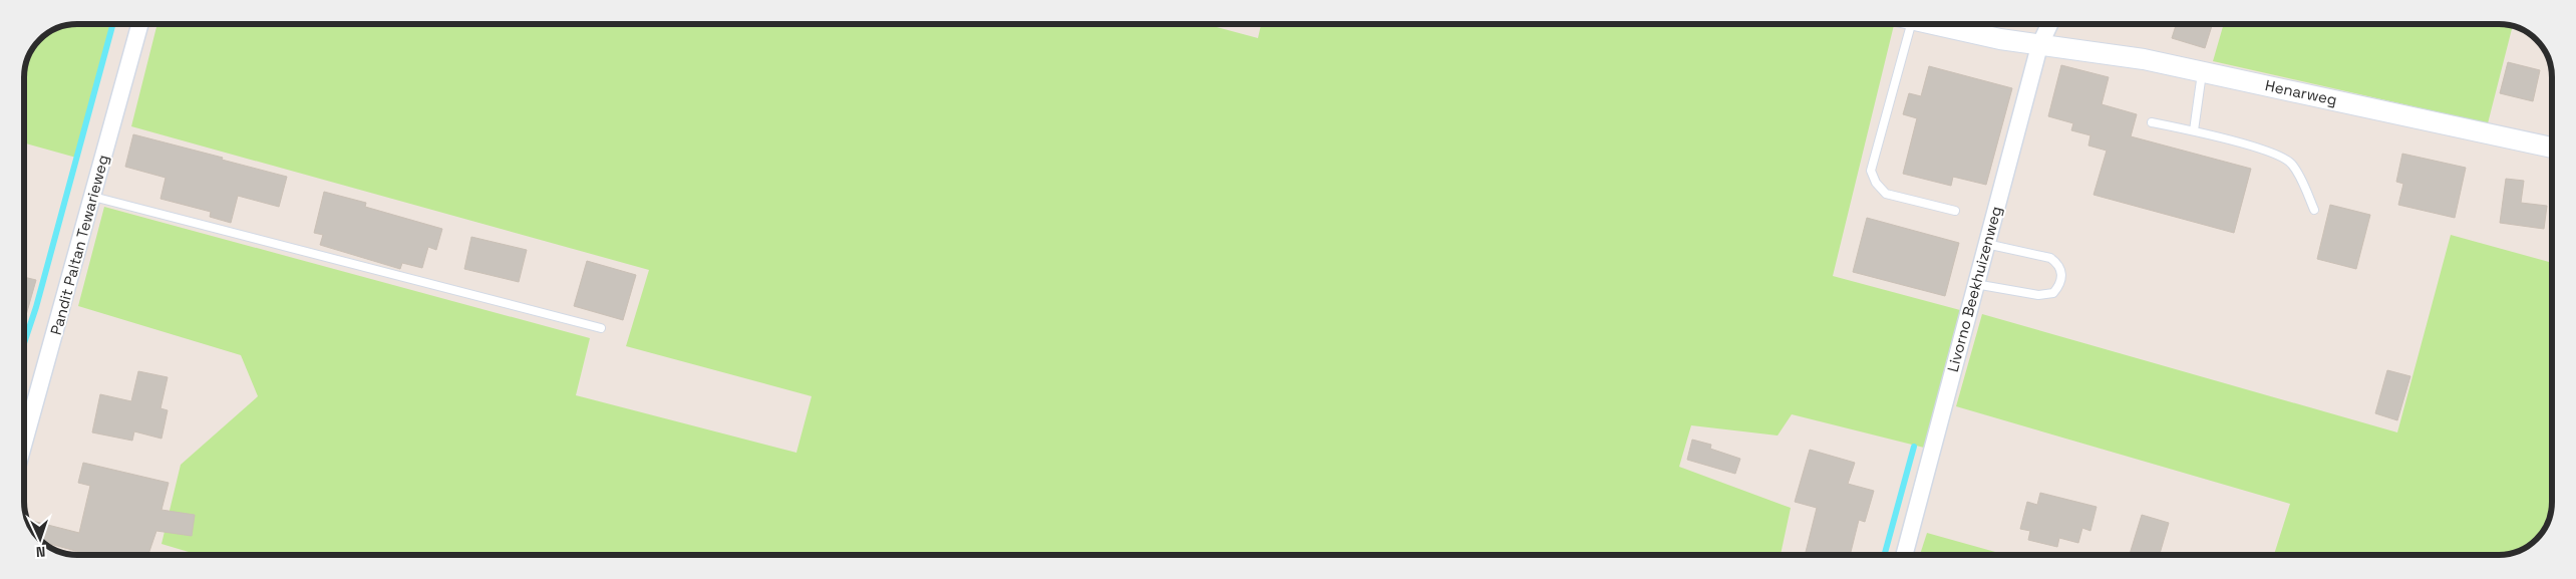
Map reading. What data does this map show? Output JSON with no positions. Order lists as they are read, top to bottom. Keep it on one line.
{"streets":{"street":["Henarweg","Pandit Paltan Tewarieweg","Livorno Beekhuizenweg"]},"crossings":[["Henarweg","Livorno Beekhuizenweg"]],"north":"bottom"}
